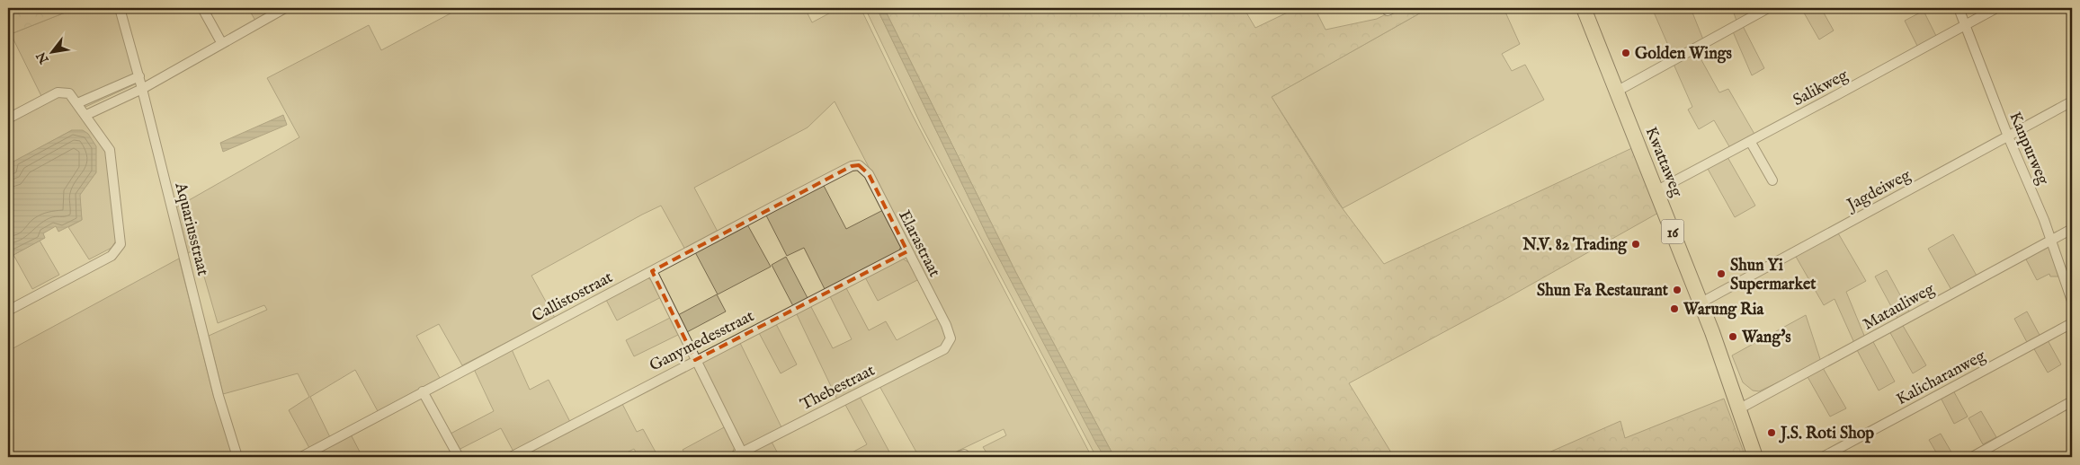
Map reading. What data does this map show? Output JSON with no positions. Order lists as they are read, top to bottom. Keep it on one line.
{"streets":{"main road":["Kwattaweg","16"],"street":["Salikweg","Kanpurweg","Jagdeiweg","Aquariusstraat","Elarastraat","Callistostraat","Matauliweg","Ganymedesstraat","Kalicharanweg","Thebestraat"]},"crossings":[["Salikweg","Kanpurweg"],["Salikweg","Kwattaweg"],["Kanpurweg","Jagdeiweg"],["Kanpurweg","Matauliweg"],["Kwattaweg","Jagdeiweg"],["Kwattaweg","Matauliweg"],["Elarastraat","Callistostraat"],["Elarastraat","Ganymedesstraat"],["Elarastraat","Thebestraat"]],"places":["Golden Wings","N.V. 82 Trading","Shun Yi Supermarket","Shun Fa Restaurant","Warung Ria","Wang's","J.S. Roti Shop"],"north":"bottom left"}
